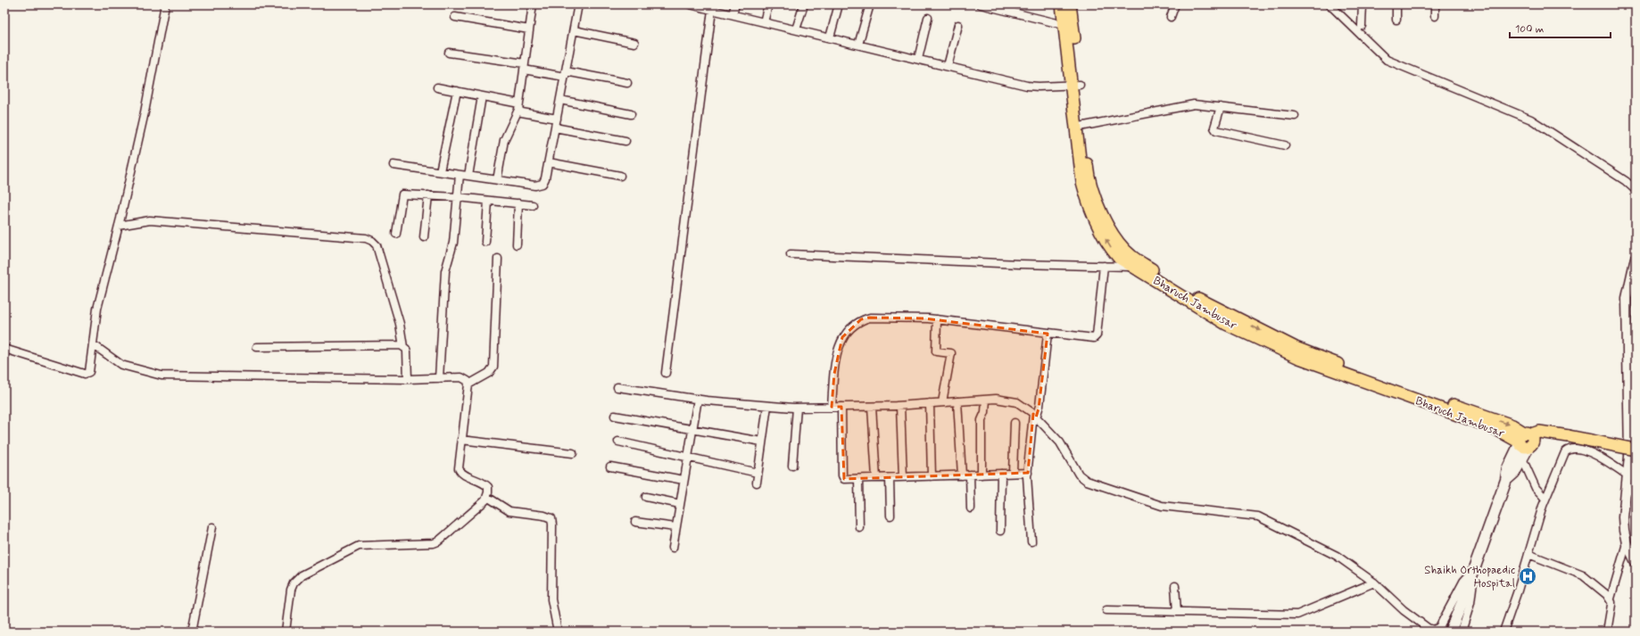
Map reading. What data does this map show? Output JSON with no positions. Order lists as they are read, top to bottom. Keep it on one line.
{"streets":{"main road":["Bharuch Jambusar"]},"places":{"hospital":["Shaikh Orthopaedic Hospital"]},"scale_bar":"100 m"}
